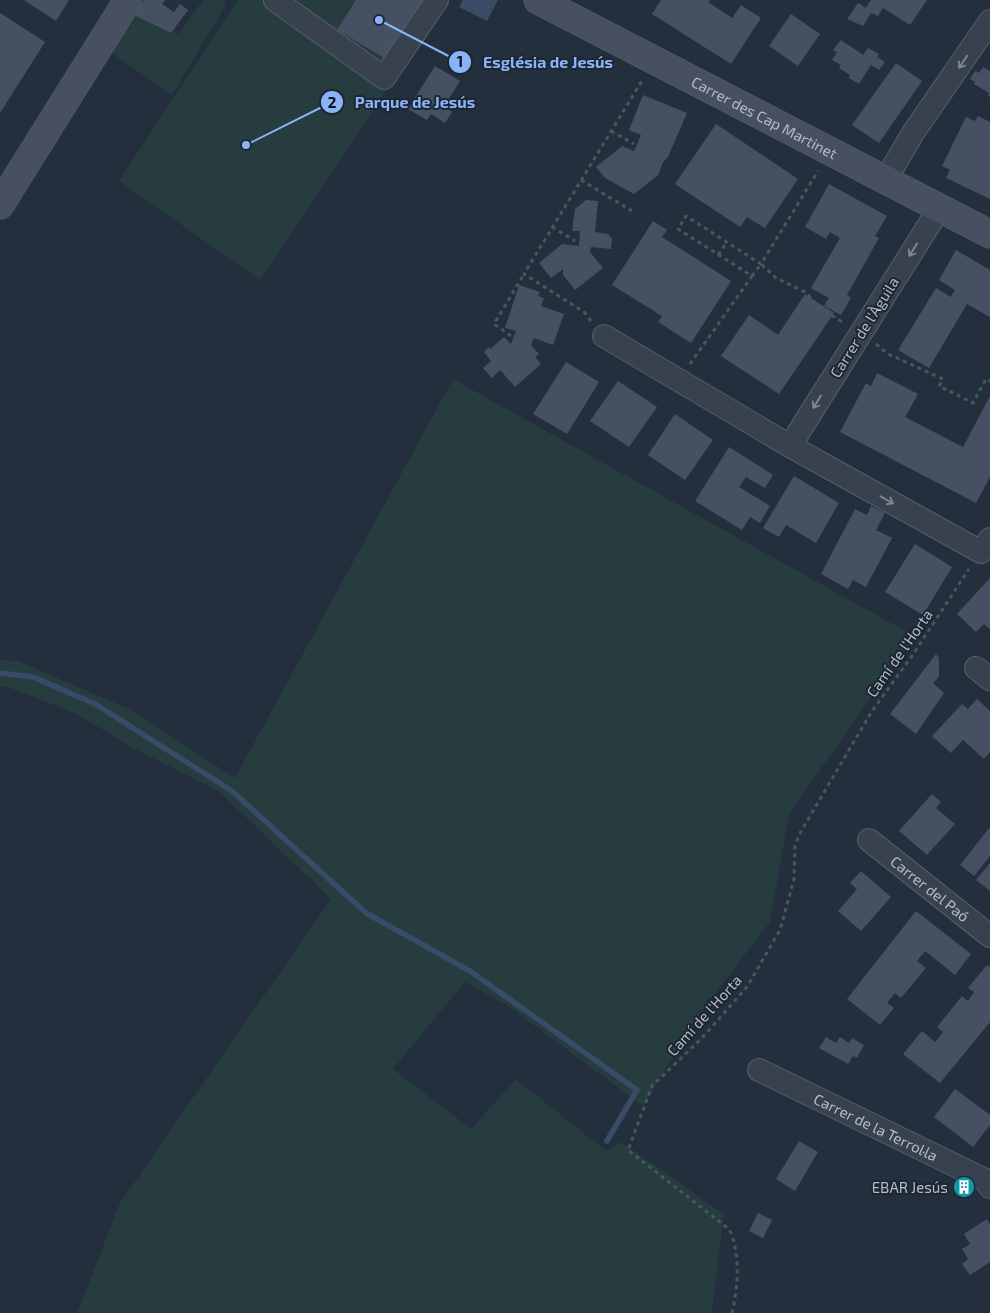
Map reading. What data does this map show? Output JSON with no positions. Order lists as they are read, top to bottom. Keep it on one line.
{"streets":{"street":["Carrer des Cap Martinet","Carrer de l'Àguila","Carrer del Paó","Carrer de la Terrol·la"],"path":["Camí de l'Horta"]},"crossings":[["Carrer des Cap Martinet","Carrer de l'Àguila"]],"one_way":["Carrer de l'Àguila"],"places":{"other":["Església de Jesús","Parque de Jesús"],"building":["EBAR Jesús"]}}
